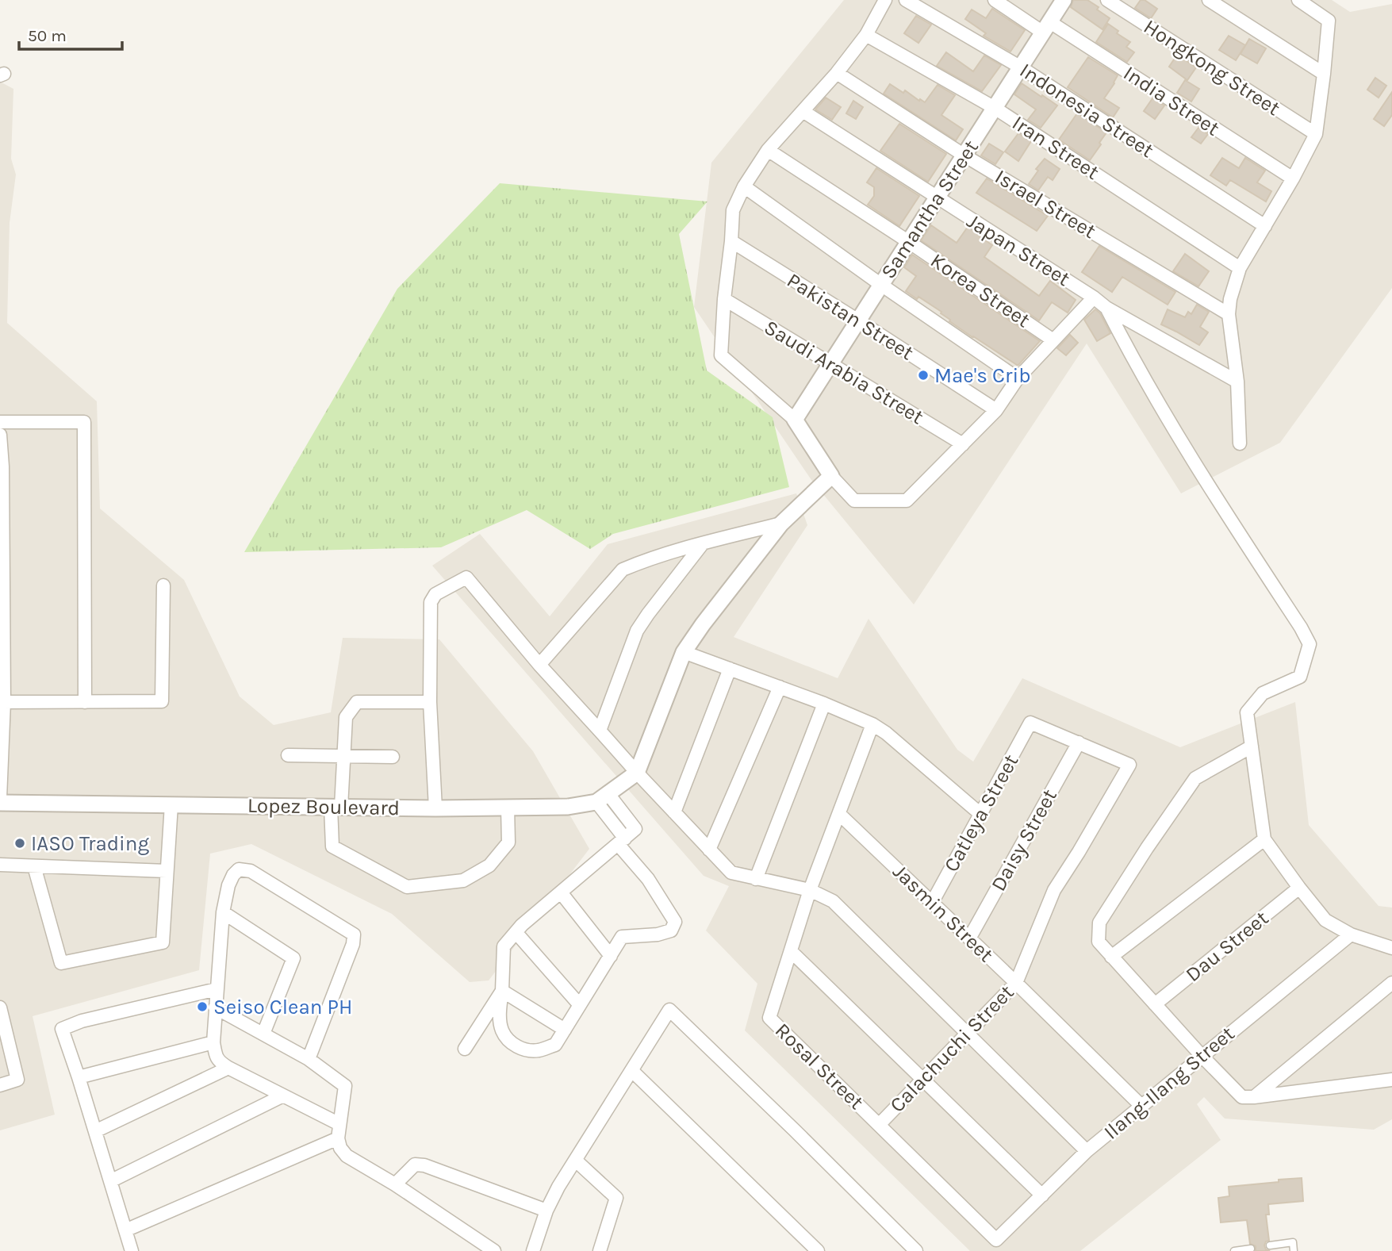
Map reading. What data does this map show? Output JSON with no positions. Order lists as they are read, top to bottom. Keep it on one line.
{"streets":{"street":["Hongkong Street","India Street","Indonesia Street","Iran Street","Israel Street","Samantha Street","Japan Street","Korea Street","Pakistan Street","Saudi Arabia Street","Lopez Boulevard","Catleya Street","Daisy Street","Jasmin Street","Dau Street","Calachuchi Street","Rosal Street","Ilang-Ilang Street"]},"crossings":[["India Street","Samantha Street"],["Indonesia Street","Samantha Street"],["Iran Street","Samantha Street"],["Israel Street","Samantha Street"],["Samantha Street","Japan Street"],["Samantha Street","Korea Street"],["Samantha Street","Pakistan Street"],["Samantha Street","Saudi Arabia Street"],["Catleya Street","Daisy Street"],["Catleya Street","Jasmin Street"],["Catleya Street","Calachuchi Street"],["Daisy Street","Jasmin Street"],["Daisy Street","Calachuchi Street"],["Jasmin Street","Calachuchi Street"],["Jasmin Street","Rosal Street"],["Jasmin Street","Ilang-Ilang Street"],["Calachuchi Street","Rosal Street"],["Rosal Street","Ilang-Ilang Street"]],"places":["Mae's Crib","IASO Trading","Seiso Clean PH"],"scale_bar":"50 m"}
